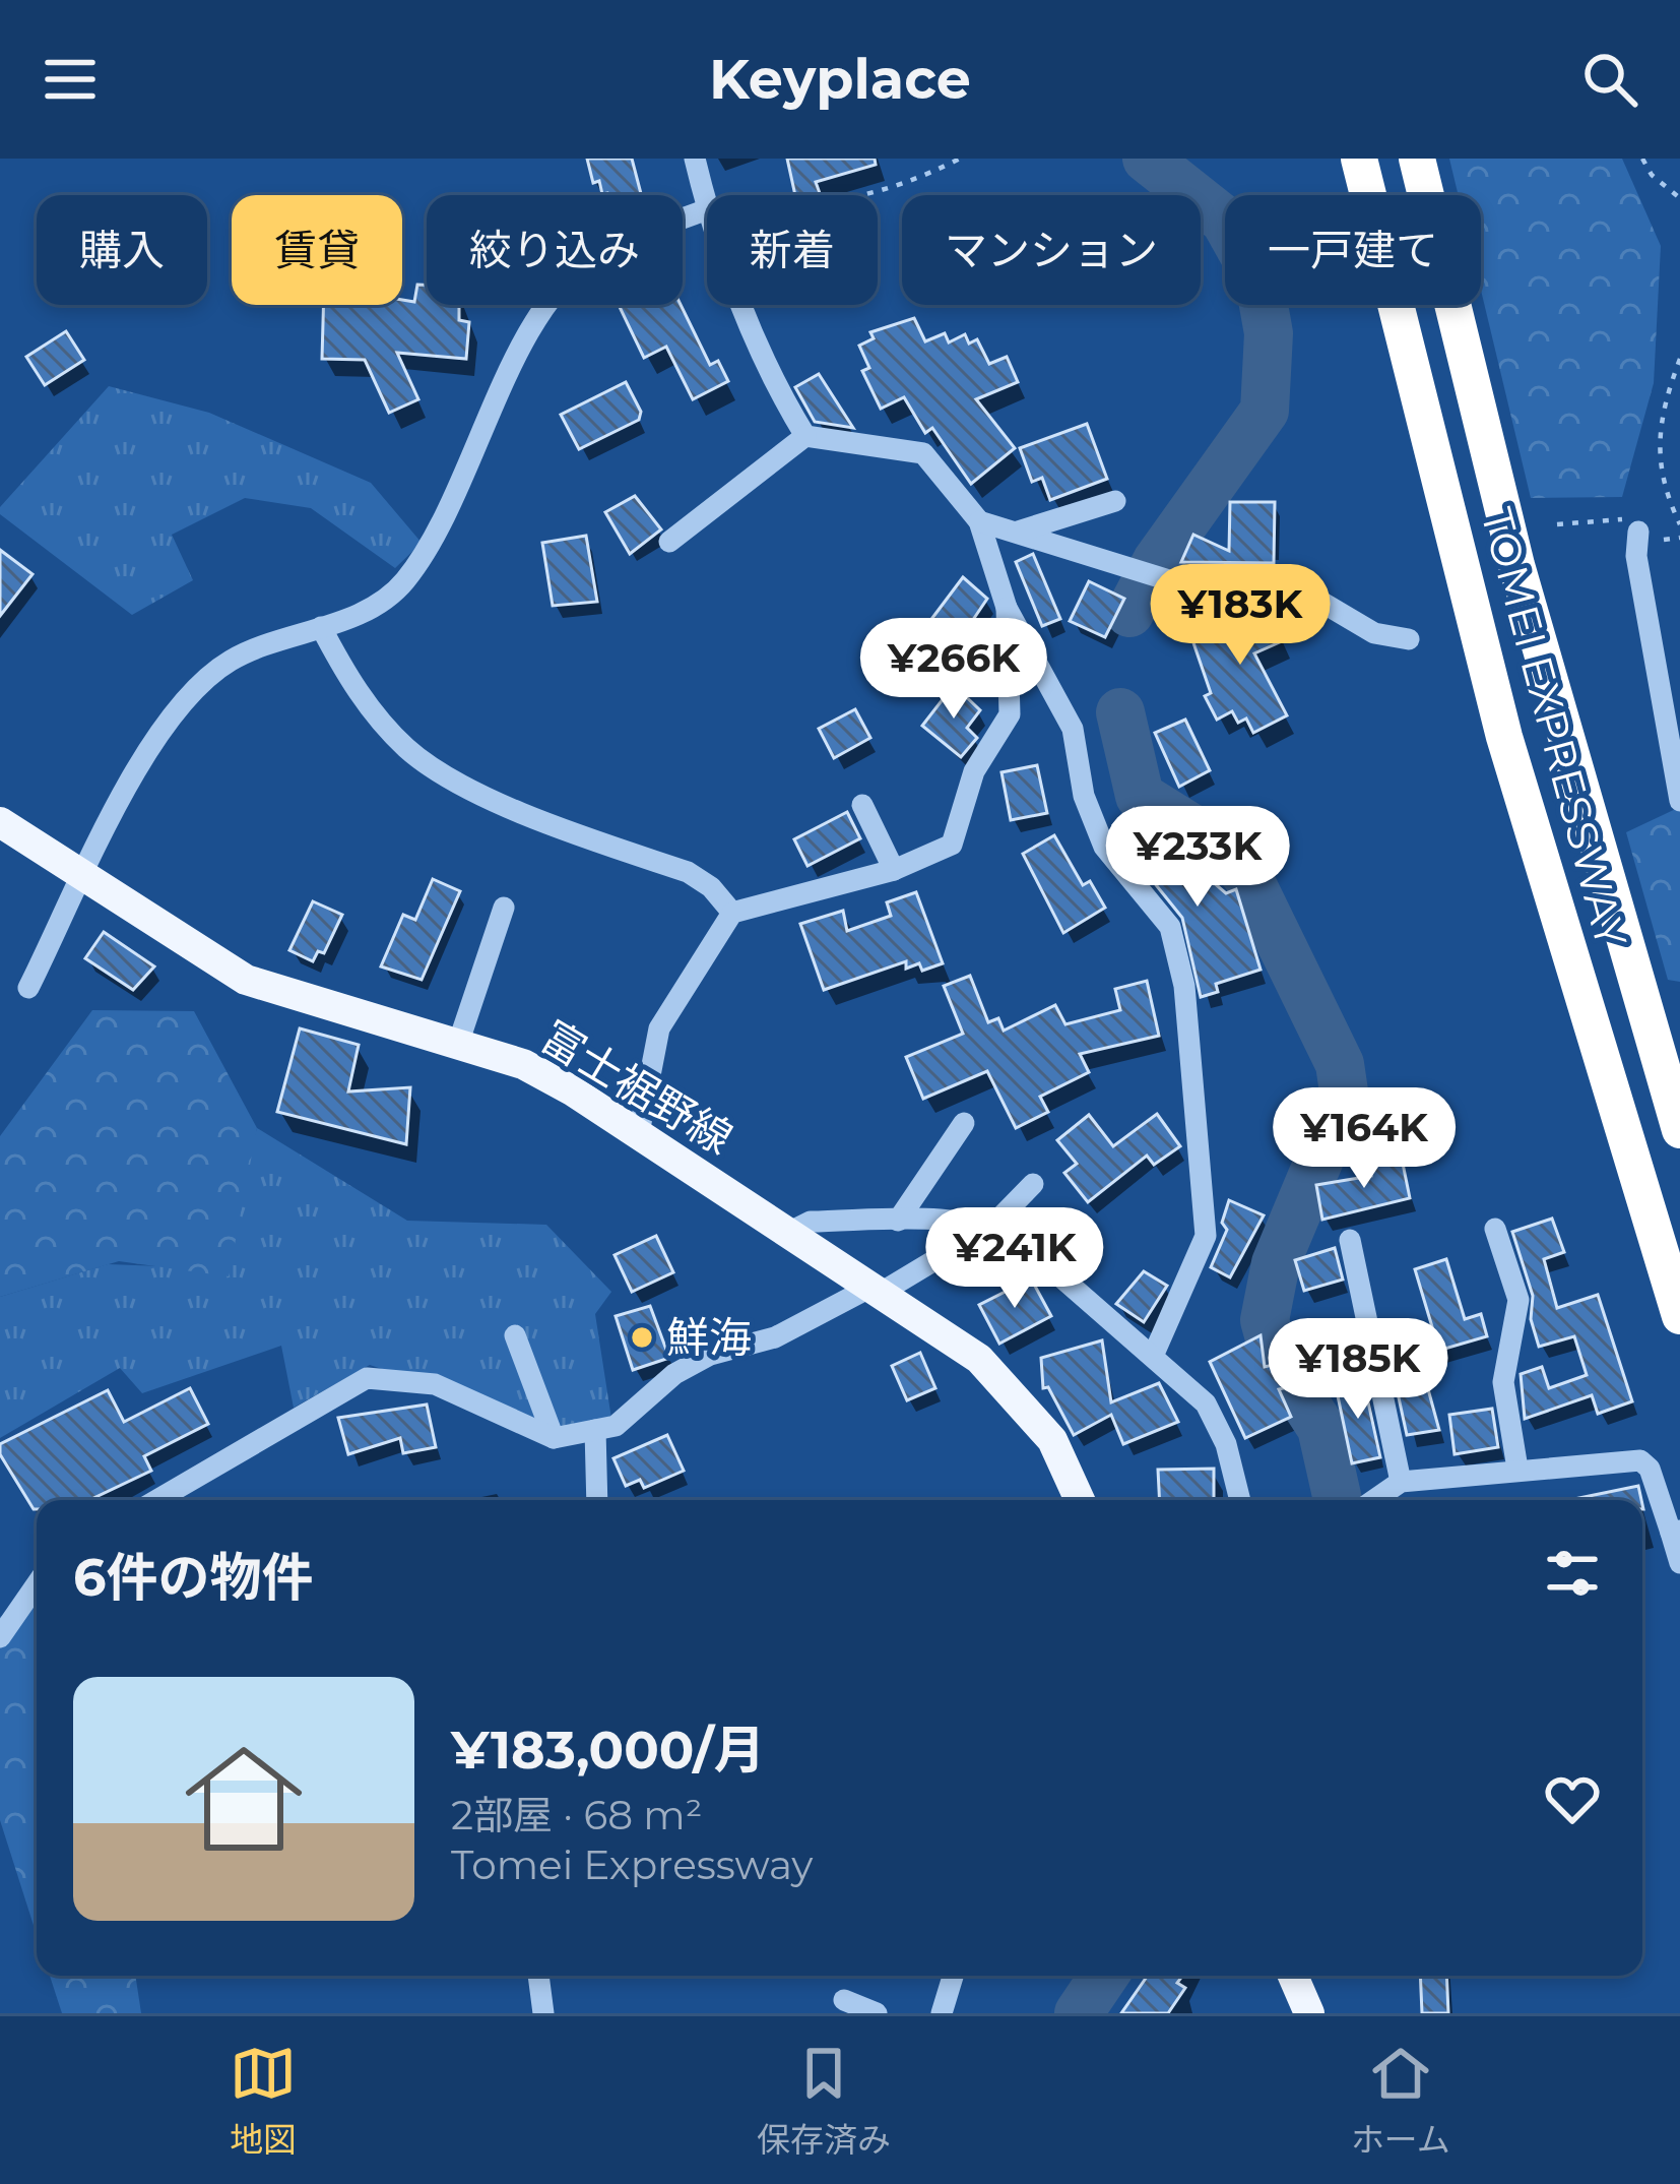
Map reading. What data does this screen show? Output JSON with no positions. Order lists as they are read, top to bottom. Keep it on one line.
{"streets":{"highway":["TOMEI EXPRESSWAY"],"main road":["富士裾野線"]},"places":["鮮海"],"page":{"header":"Keyplace","chip":["購入","賃貸","絞り込み","新着","マンション","一戸建て"],"price":["¥183K","¥266K","¥233K","¥164K","¥241K","¥185K"],"heading":"6件の物件","list":[{"name":"¥183,000/月","note":"2部屋 · 68 m² · Tomei Expressway"}],"tabs":["地図","保存済み","ホーム"]}}
